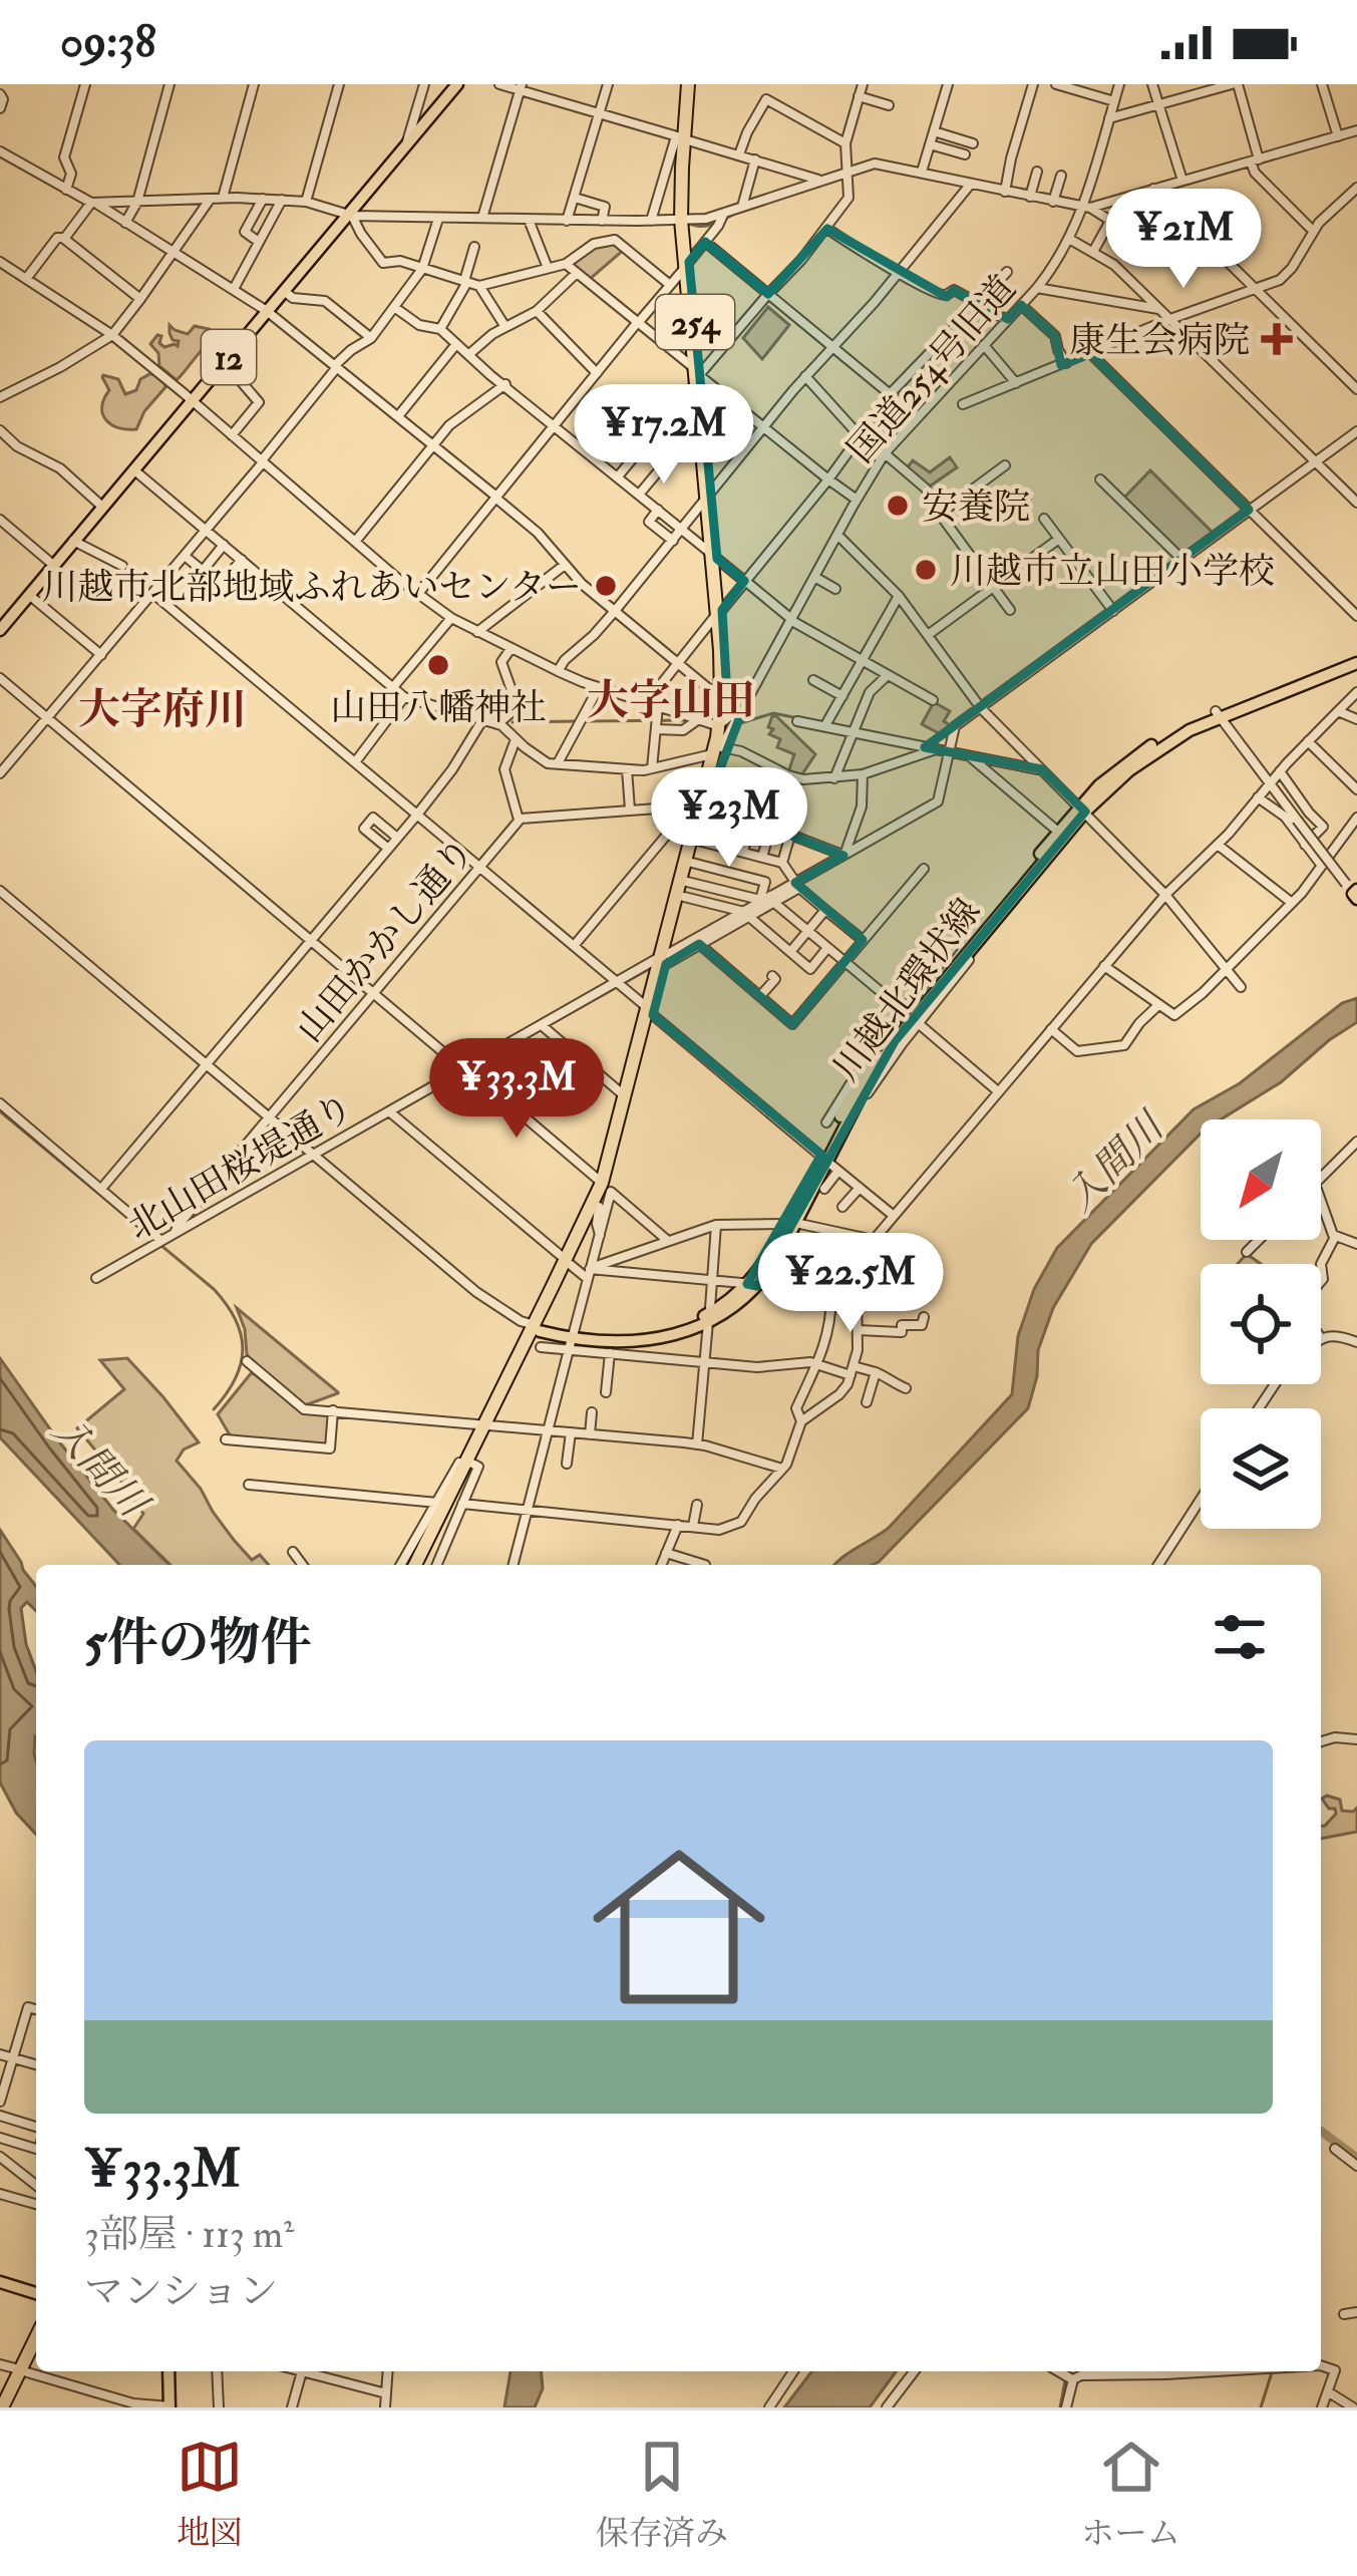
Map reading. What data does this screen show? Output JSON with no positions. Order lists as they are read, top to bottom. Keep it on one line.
{"streets":{"highway":["254"],"main road":["12","川越北環状線"],"street":["国道254号旧道","山田かかし通り","北山田桜堤通り"]},"crossings":[["254","国道254号旧道"],["254","山田かかし通り"],["254","川越北環状線"],["254","北山田桜堤通り"],["山田かかし通り","北山田桜堤通り"]],"districts":["大字山田","大字府川"],"water":["入間川"],"places":{"health":["康生会病院"],"other":["安養院","川越市立山田小学校","川越市北部地域ふれあいセンター","山田八幡神社"]},"north":"bottom left","page":{"status":"09:38","price":["¥21M","¥17.2M","¥23M","¥33.3M","¥22.5M"],"heading":"5件の物件","list":[{"name":"¥33.3M","note":"3部屋 · 113 m² · マンション"}],"tabs":["地図","保存済み","ホーム"]}}
